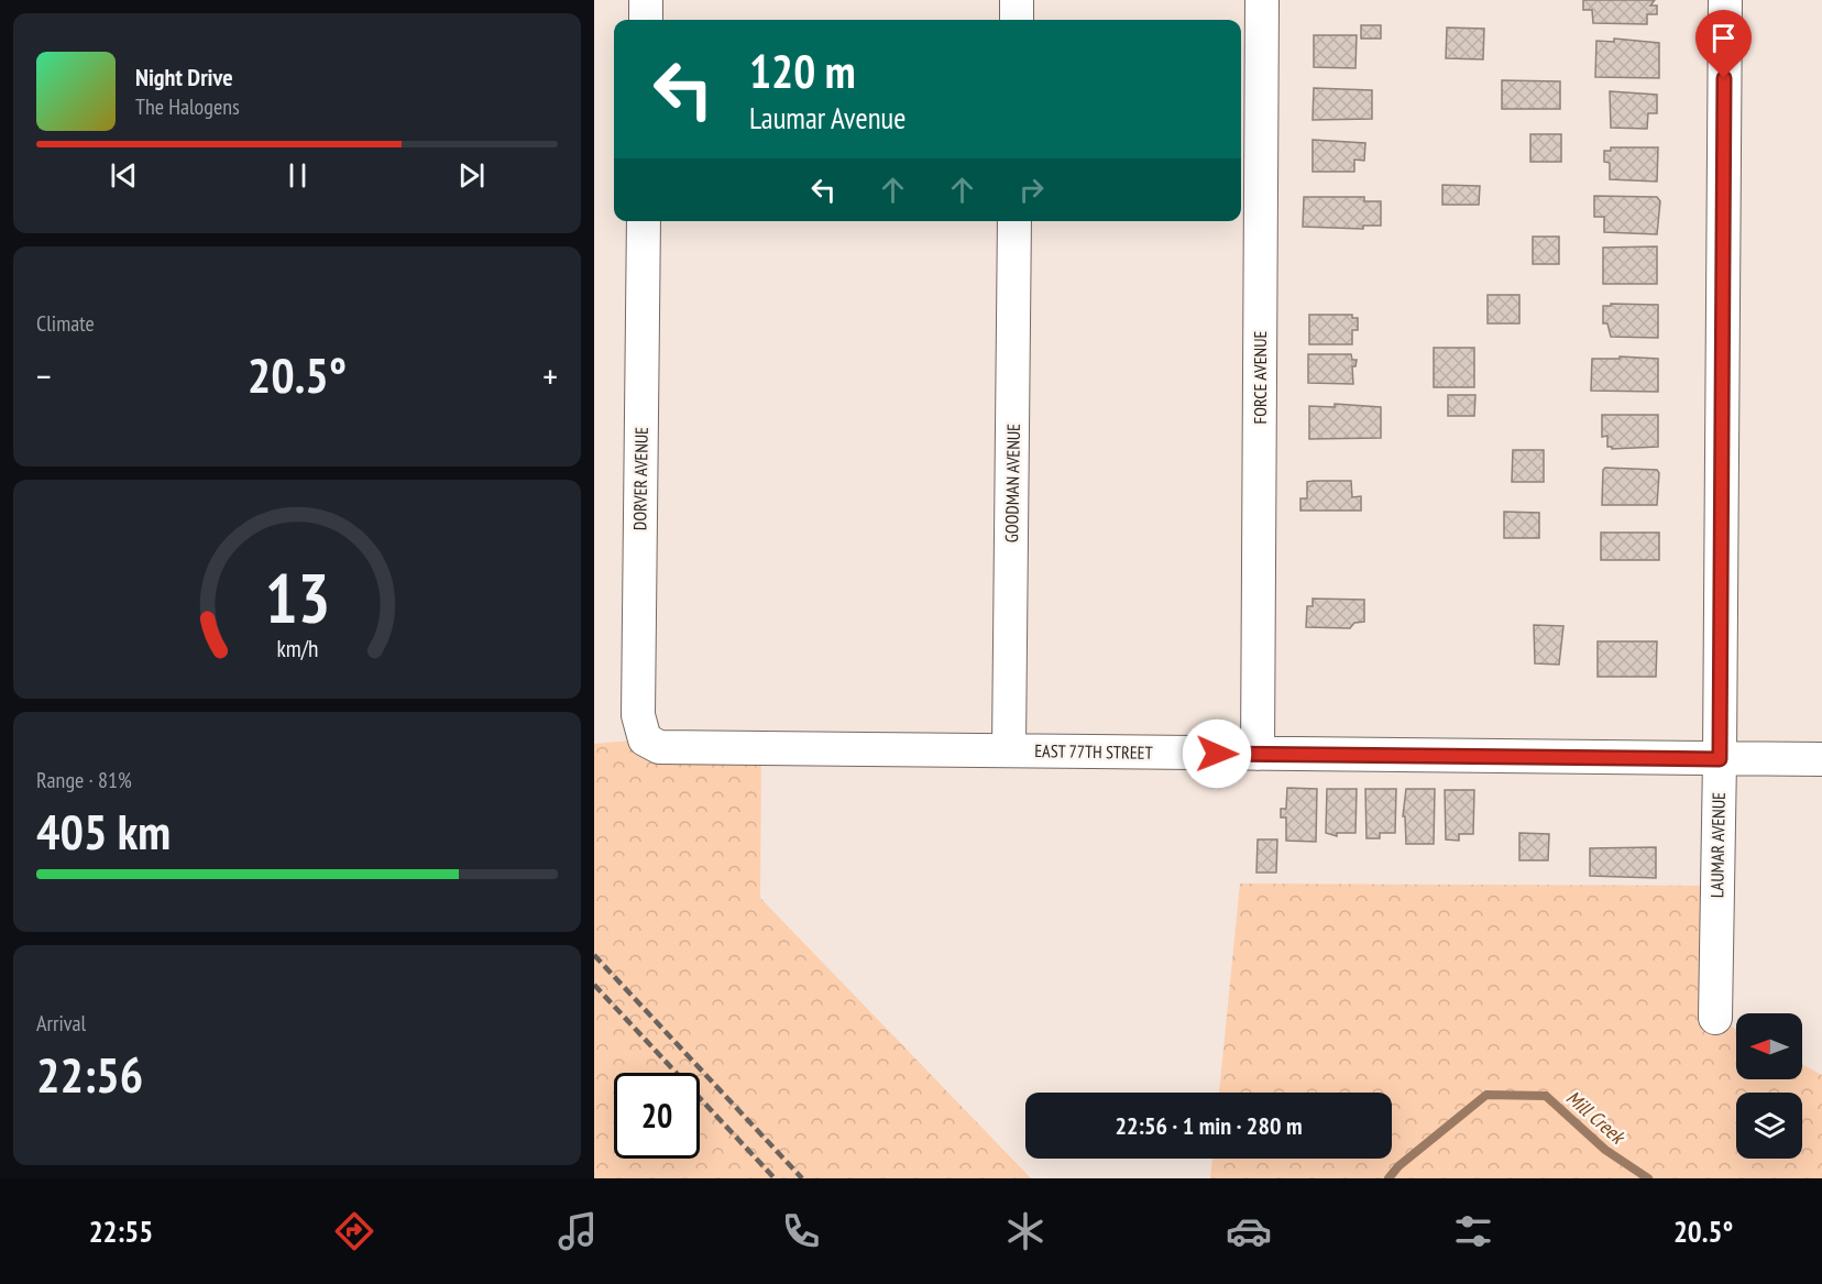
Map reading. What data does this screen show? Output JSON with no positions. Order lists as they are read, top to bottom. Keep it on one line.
{"streets":{"street":["FORCE AVENUE","DORVER AVENUE","GOODMAN AVENUE","EAST 77TH STREET","LAUMAR AVENUE"]},"crossings":[["FORCE AVENUE","EAST 77TH STREET"],["DORVER AVENUE","EAST 77TH STREET"],["GOODMAN AVENUE","EAST 77TH STREET"],["EAST 77TH STREET","LAUMAR AVENUE"]],"water":["Mill Creek"],"north":"left","page":{"turn":["120 m","Laumar Avenue"],"song":["Night Drive","The Halogens"],"tile":["Climate",["Range · 81%","405 km"],["Arrival","22:56"]],"heat":["−","20.5°","+"],"limit":"20","trip":"22:56 · 1 min · 280 m","tabs":["22:55","20.5°"],"gauge":["13","km/h"]}}
